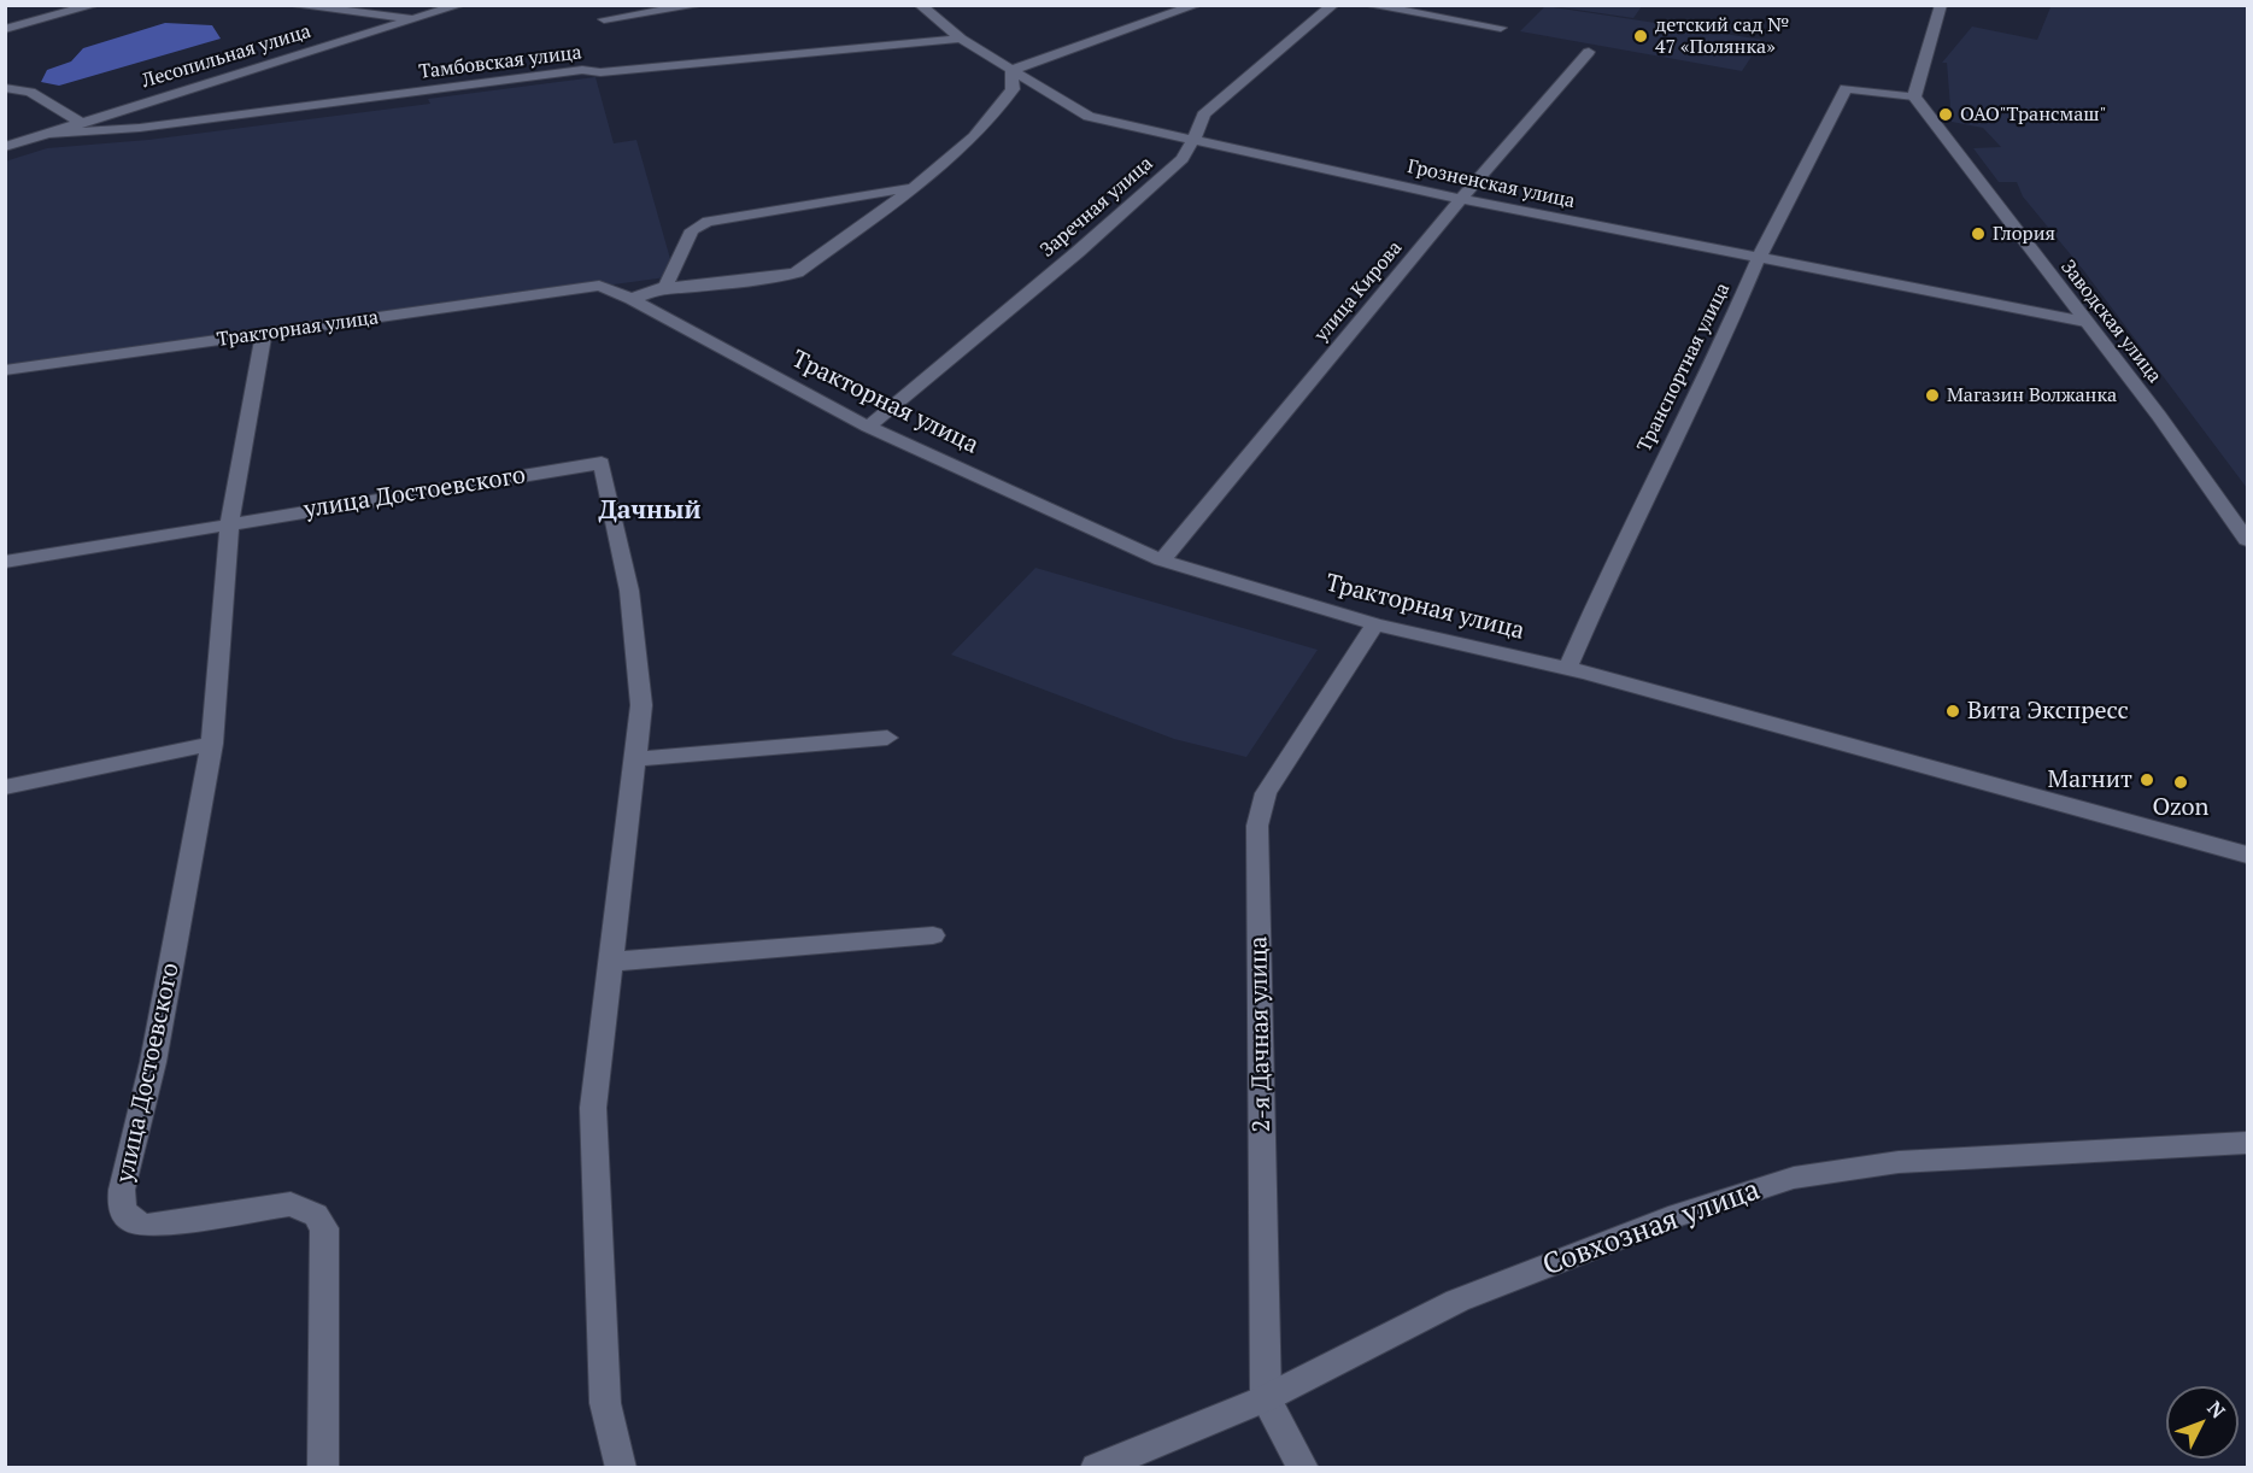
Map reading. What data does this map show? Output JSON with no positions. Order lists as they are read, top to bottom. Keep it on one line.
{"streets":{"street":["Лесопильная улица","Тамбовская улица","Грозненская улица","Заречная улица","улица Кирова","Заводская улица","Тракторная улица","Транспортная улица","улица Достоевского","2-я Дачная улица","Совхозная улица"]},"crossings":[["Лесопильная улица","Тамбовская улица"],["Тамбовская улица","Грозненская улица"],["Грозненская улица","Заречная улица"],["Грозненская улица","улица Кирова"],["Грозненская улица","Заводская улица"],["Грозненская улица","Транспортная улица"],["Заречная улица","Тракторная улица"],["улица Кирова","Тракторная улица"],["Заводская улица","Транспортная улица"],["Тракторная улица","Транспортная улица"],["Тракторная улица","улица Достоевского"],["Тракторная улица","2-я Дачная улица"],["2-я Дачная улица","Совхозная улица"]],"districts":["Дачный"],"places":["детский сад № 47 «Полянка»","ОАО\"Трансмаш\"","Глория","Магазин Волжанка","Вита Экспресс","Магнит","Ozon"],"north":"top right"}
